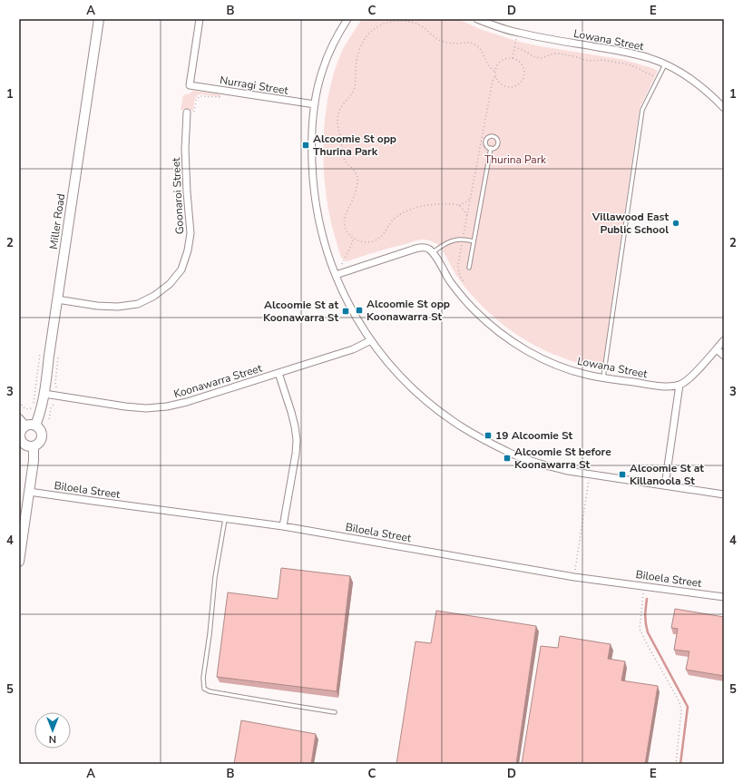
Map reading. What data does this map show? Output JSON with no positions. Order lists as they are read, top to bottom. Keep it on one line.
{"streets":{"main road":["Miller Road"],"street":["Lowana Street","Nurragi Street","Goonaroi Street","Koonawarra Street","Biloela Street"]},"crossings":[["Goonaroi Street","Miller Road"],["Miller Road","Koonawarra Street"]],"parks":["Thurina Park"],"places":{"transit":["Alcoomie St opp Thurina Park","Alcoomie St opp Koonawarra St","Alcoomie St at Koonawarra St","19 Alcoomie St","Alcoomie St before Koonawarra St","Alcoomie St at Killanoola St"],"other":["Villawood East Public School"]},"north":"bottom","grid":{"columns":["A","B","C","D","E"],"rows":["1","2","3","4","5"]}}
